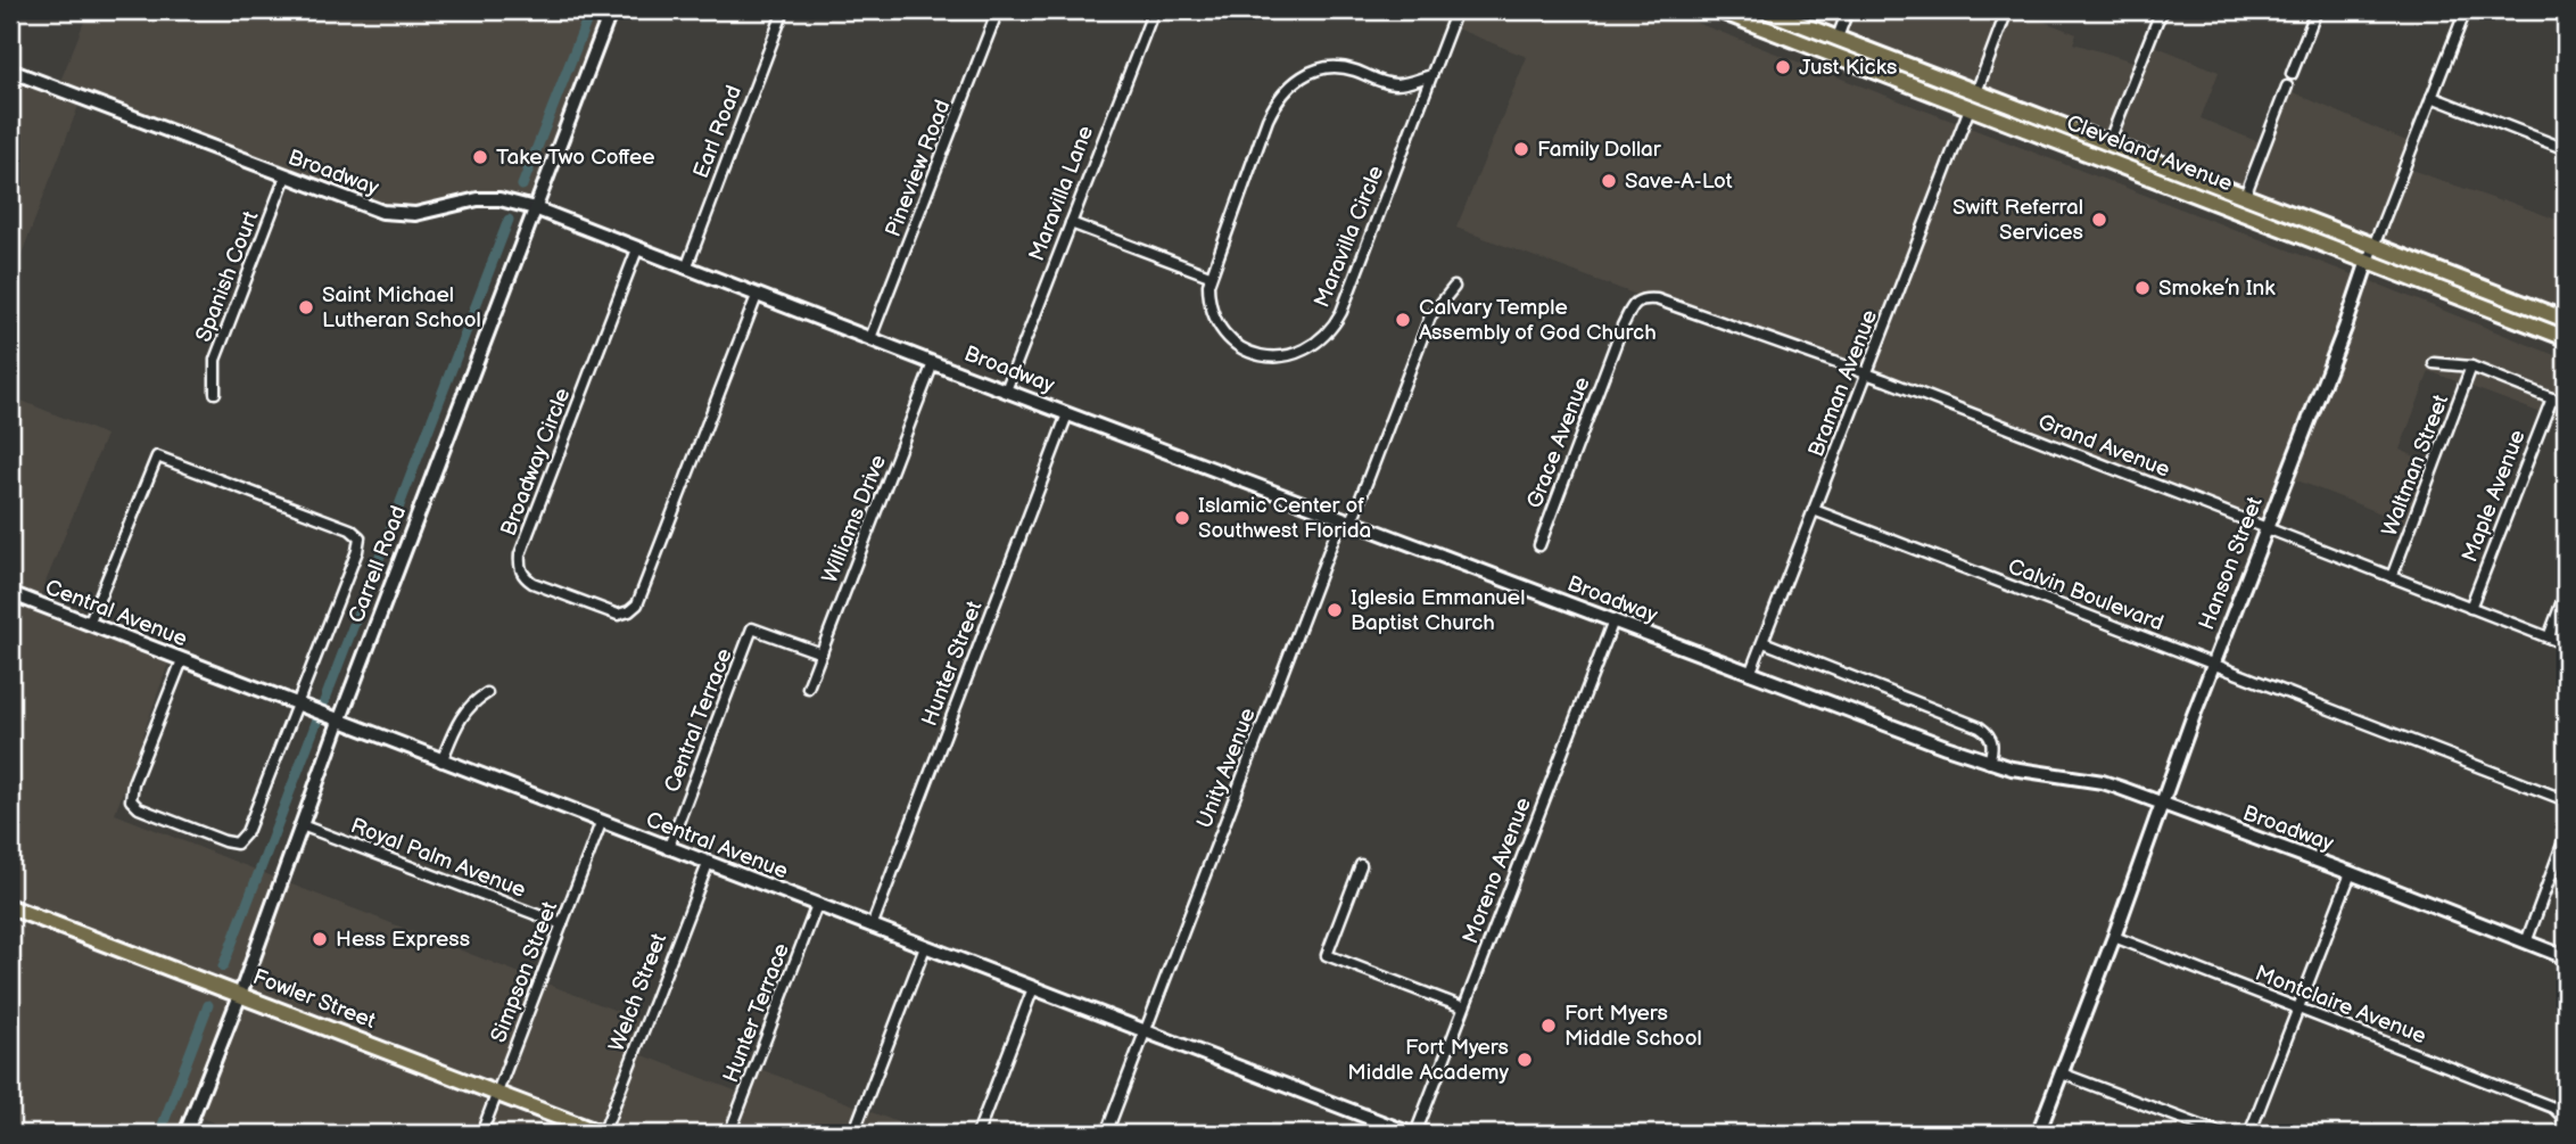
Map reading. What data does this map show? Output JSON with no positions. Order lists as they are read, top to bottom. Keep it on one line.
{"streets":{"main road":["Cleveland Avenue","Fowler Street"],"street":["Earl Road","Pineview Road","Broadway","Maravilla Lane","Maravilla Circle","Spanish Court","Braman Avenue","Grace Avenue","Grand Avenue","Broadway Circle","Waltman Street","Maple Avenue","Williams Drive","Hanson Street","Carrell Road","Calvin Boulevard","Central Avenue","Hunter Street","Central Terrace","Unity Avenue","Royal Palm Avenue","Moreno Avenue","Simpson Street","Welch Street","Montclaire Avenue","Hunter Terrace"]},"crossings":[["Earl Road","Broadway"],["Cleveland Avenue","Braman Avenue"],["Cleveland Avenue","Hanson Street"],["Pineview Road","Broadway"],["Broadway","Maravilla Lane"],["Broadway","Spanish Court"],["Broadway","Braman Avenue"],["Broadway","Broadway Circle"],["Broadway","Williams Drive"],["Broadway","Hanson Street"],["Broadway","Carrell Road"],["Broadway","Hunter Street"],["Broadway","Unity Avenue"],["Broadway","Moreno Avenue"],["Braman Avenue","Grand Avenue"],["Braman Avenue","Calvin Boulevard"],["Grace Avenue","Grand Avenue"],["Grand Avenue","Waltman Street"],["Grand Avenue","Maple Avenue"],["Grand Avenue","Hanson Street"],["Williams Drive","Central Terrace"],["Hanson Street","Calvin Boulevard"],["Hanson Street","Montclaire Avenue"],["Carrell Road","Central Avenue"],["Carrell Road","Royal Palm Avenue"],["Carrell Road","Fowler Street"],["Central Avenue","Hunter Street"],["Central Avenue","Central Terrace"],["Central Avenue","Unity Avenue"],["Central Avenue","Moreno Avenue"],["Central Avenue","Simpson Street"],["Central Avenue","Welch Street"],["Central Avenue","Hunter Terrace"],["Royal Palm Avenue","Simpson Street"],["Simpson Street","Fowler Street"],["Welch Street","Fowler Street"]],"places":["Just Kicks","Family Dollar","Take Two Coffee","Save-A-Lot","Swift Referral Services","Smoke’n Ink","Saint Michael Lutheran School","Calvary Temple Assembly of God Church","Islamic Center of Southwest Florida","Iglesia Emmanuel Baptist Church","Hess Express","Fort Myers Middle School","Fort Myers Middle Academy"]}
